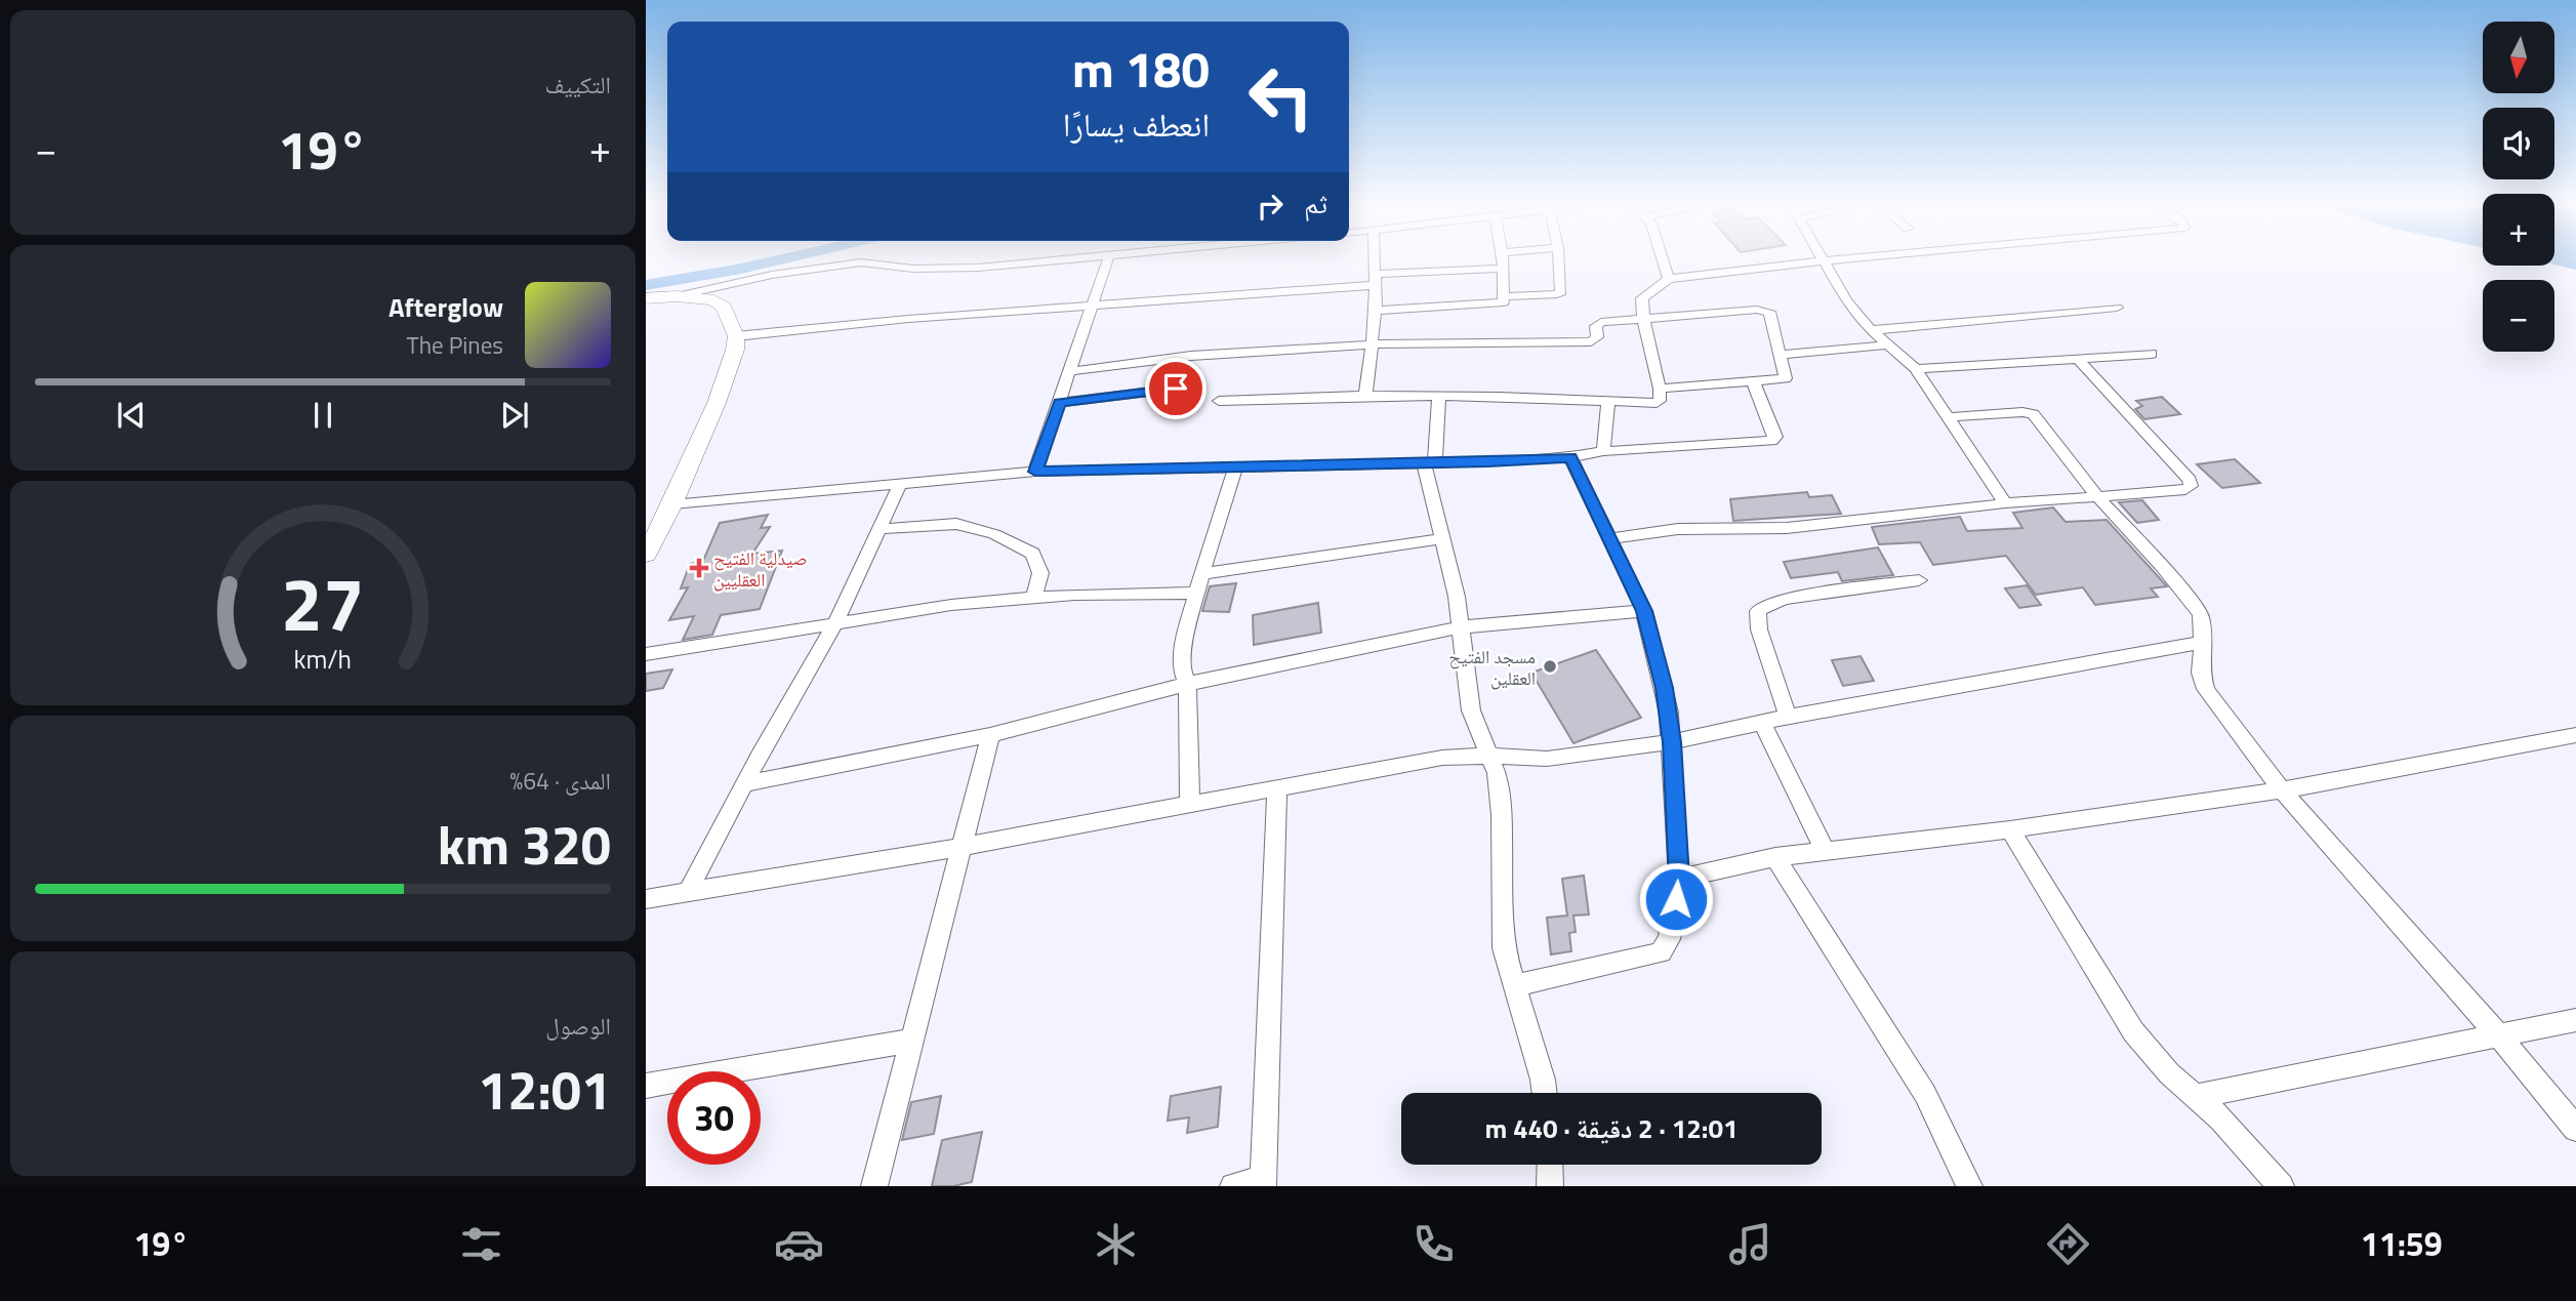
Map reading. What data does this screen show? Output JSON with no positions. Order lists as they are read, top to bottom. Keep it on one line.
{"places":{"health":["صيدلية الفتيح العقليين"],"other":["مسجد الفتيح العقلين"]},"north":"bottom","page":{"tile":["التكييف",["المدى · 64%","320 km"],["الوصول","12:01"]],"map_buttons":["+","−"],"turn":["180 m","انعطف يسارًا"],"heat":["−","19°","+"],"then":"ثم","song":["Afterglow","The Pines"],"limit":"30","trip":"12:01 · 2 دقيقة · 440 m","tabs":["11:59","19°"],"gauge":["27","km/h"]}}
